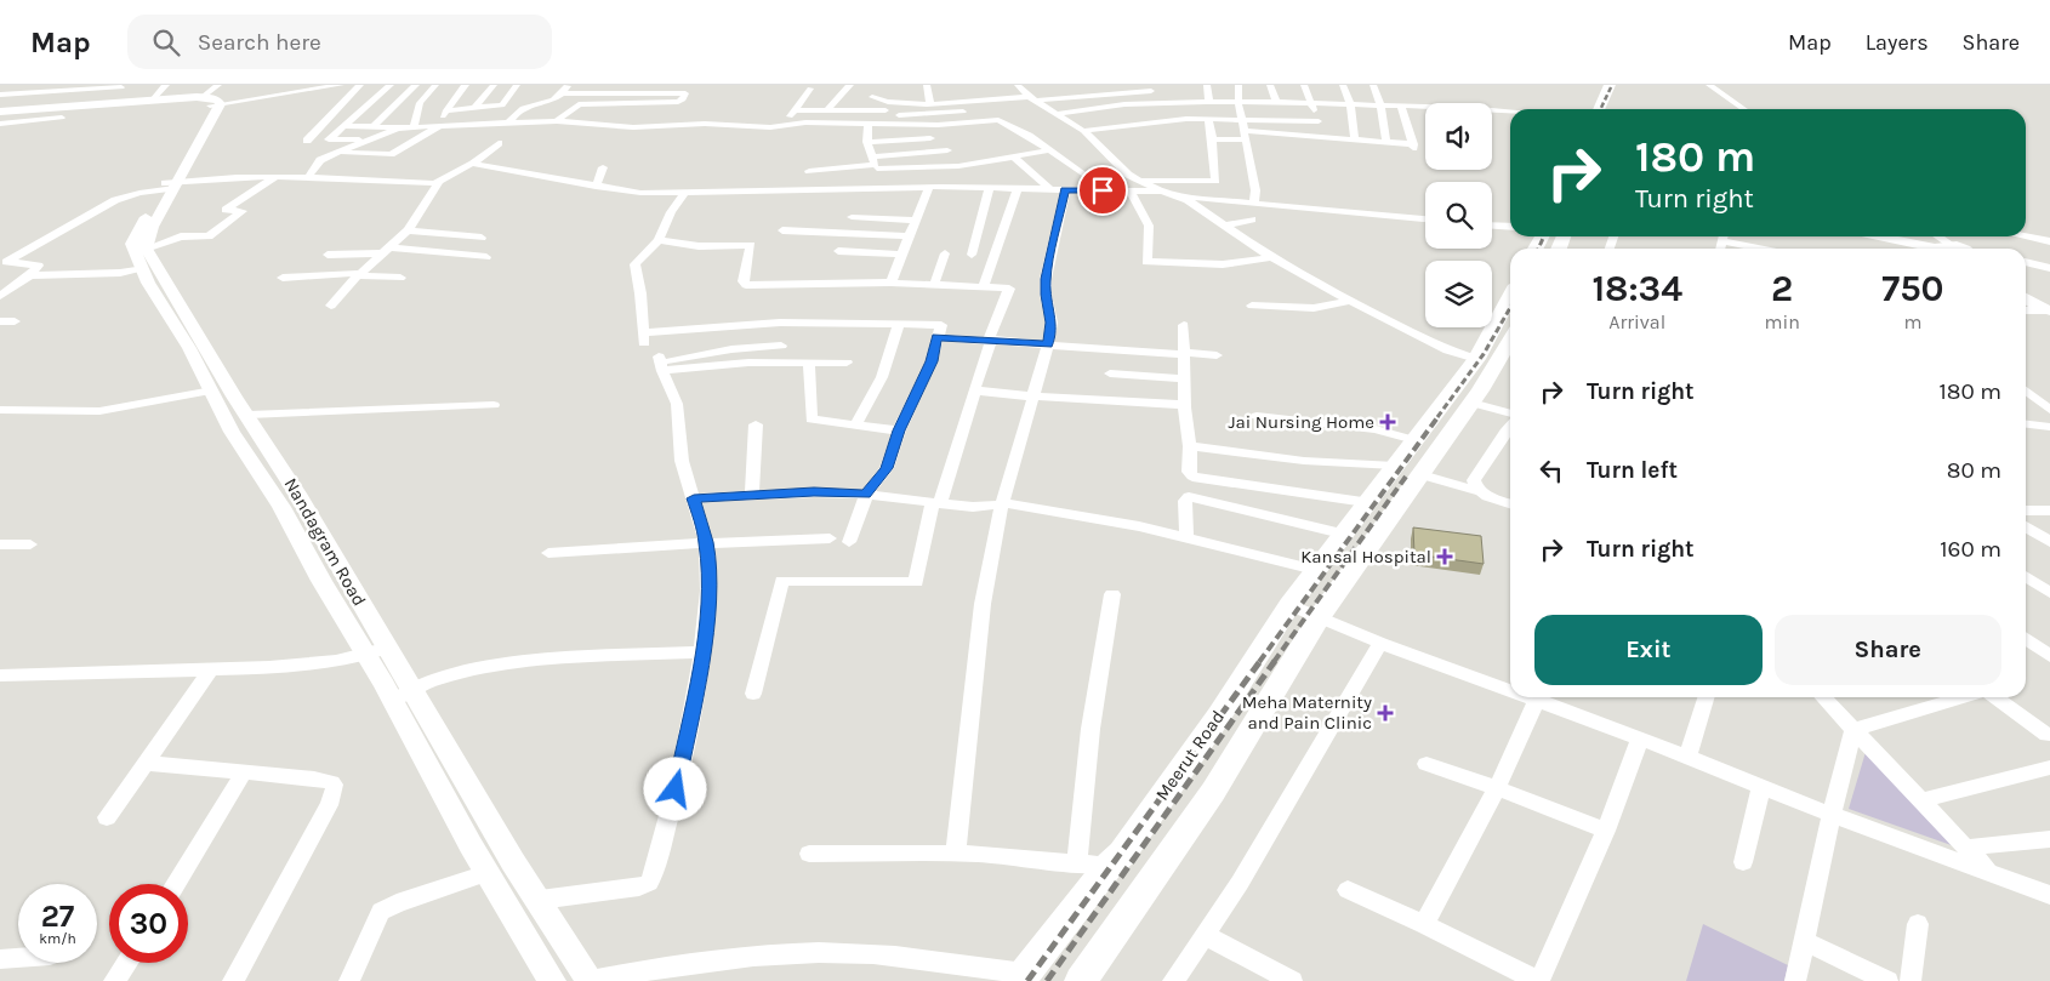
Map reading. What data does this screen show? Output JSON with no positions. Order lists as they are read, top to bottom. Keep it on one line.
{"streets":{"main road":["Meerut Road"],"street":["Nandagram Road"]},"places":{"health":["Jai Nursing Home","Kansal Hospital","Meha Maternity and Pain Clinic"]},"page":{"header":"Map","search":"Search here","nav":["Map","Layers","Share"],"turn":["180 m","Turn right"],"eta":["18:34","Arrival","2","min","750","m"],"list":[{"name":"Turn right","value":"180 m"},{"name":"Turn left","value":"80 m"},{"name":"Turn right","value":"160 m"}],"buttons":["Exit","Share"],"speed":"27 km/h","limit":"30"}}
